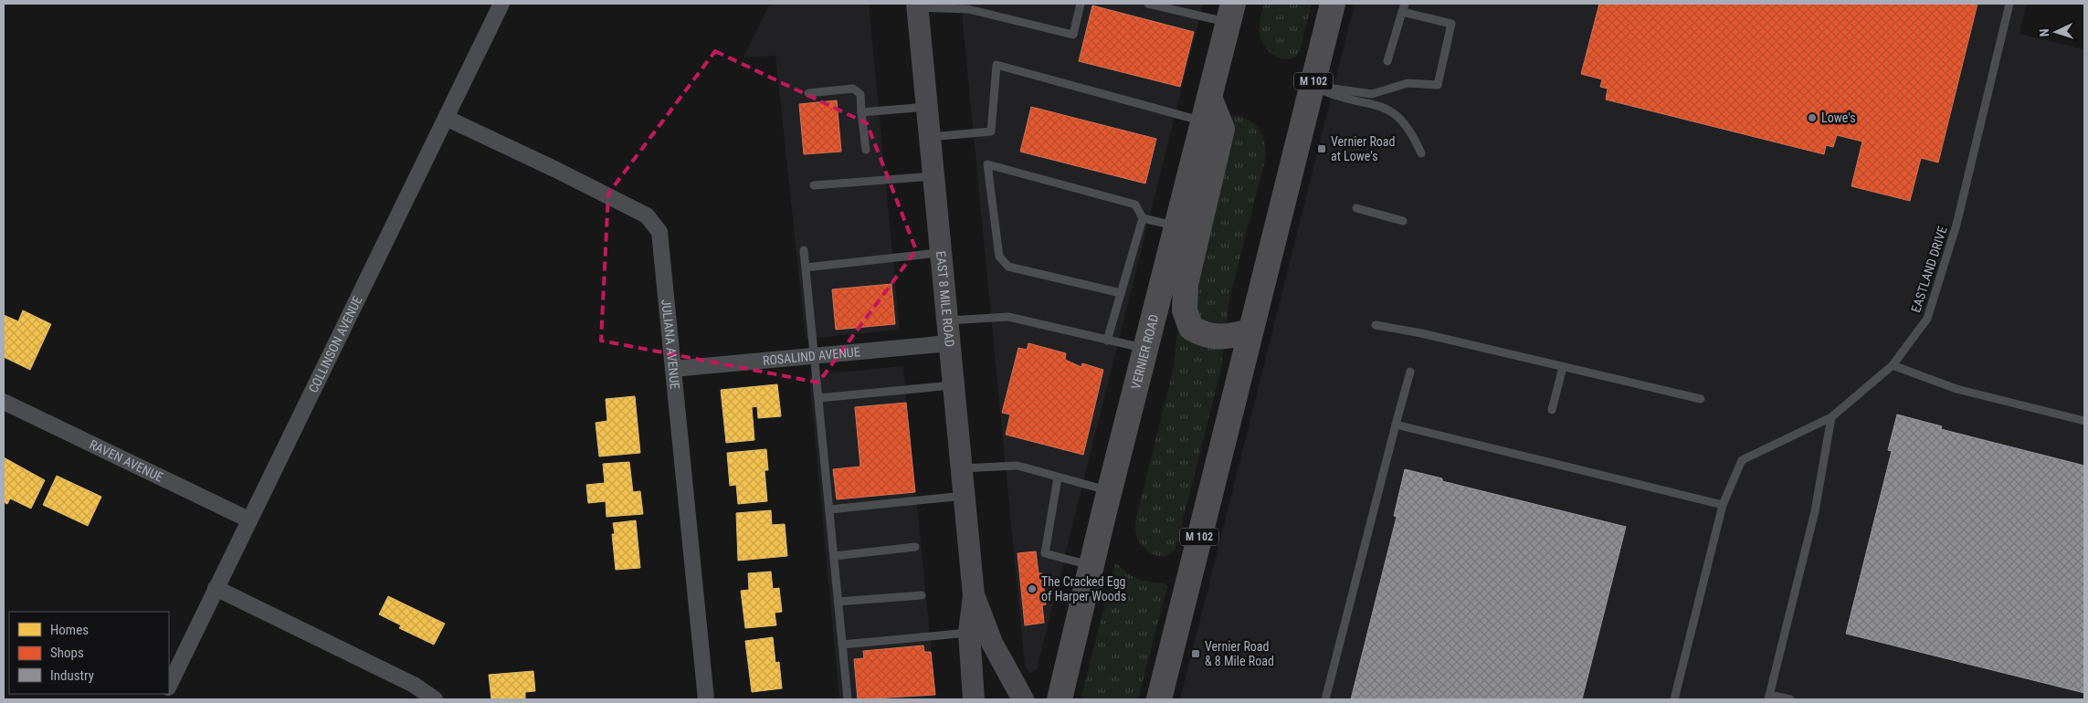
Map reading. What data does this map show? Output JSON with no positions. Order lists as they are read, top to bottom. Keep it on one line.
{"streets":{"highway":["M 102","VERNIER ROAD"],"street":["EAST 8 MILE ROAD","JULIANA AVENUE","COLLINSON AVENUE","ROSALIND AVENUE","RAVEN AVENUE"],"lane":["EASTLAND DRIVE"]},"crossings":[["EAST 8 MILE ROAD","ROSALIND AVENUE"],["JULIANA AVENUE","COLLINSON AVENUE"],["JULIANA AVENUE","ROSALIND AVENUE"],["COLLINSON AVENUE","RAVEN AVENUE"]],"places":{"other":["Lowe's","The Cracked Egg of Harper Woods"],"transit":["Vernier Road at Lowe's","Vernier Road & 8 Mile Road"]},"legend":["Homes","Shops","Industry"],"north":"left"}
